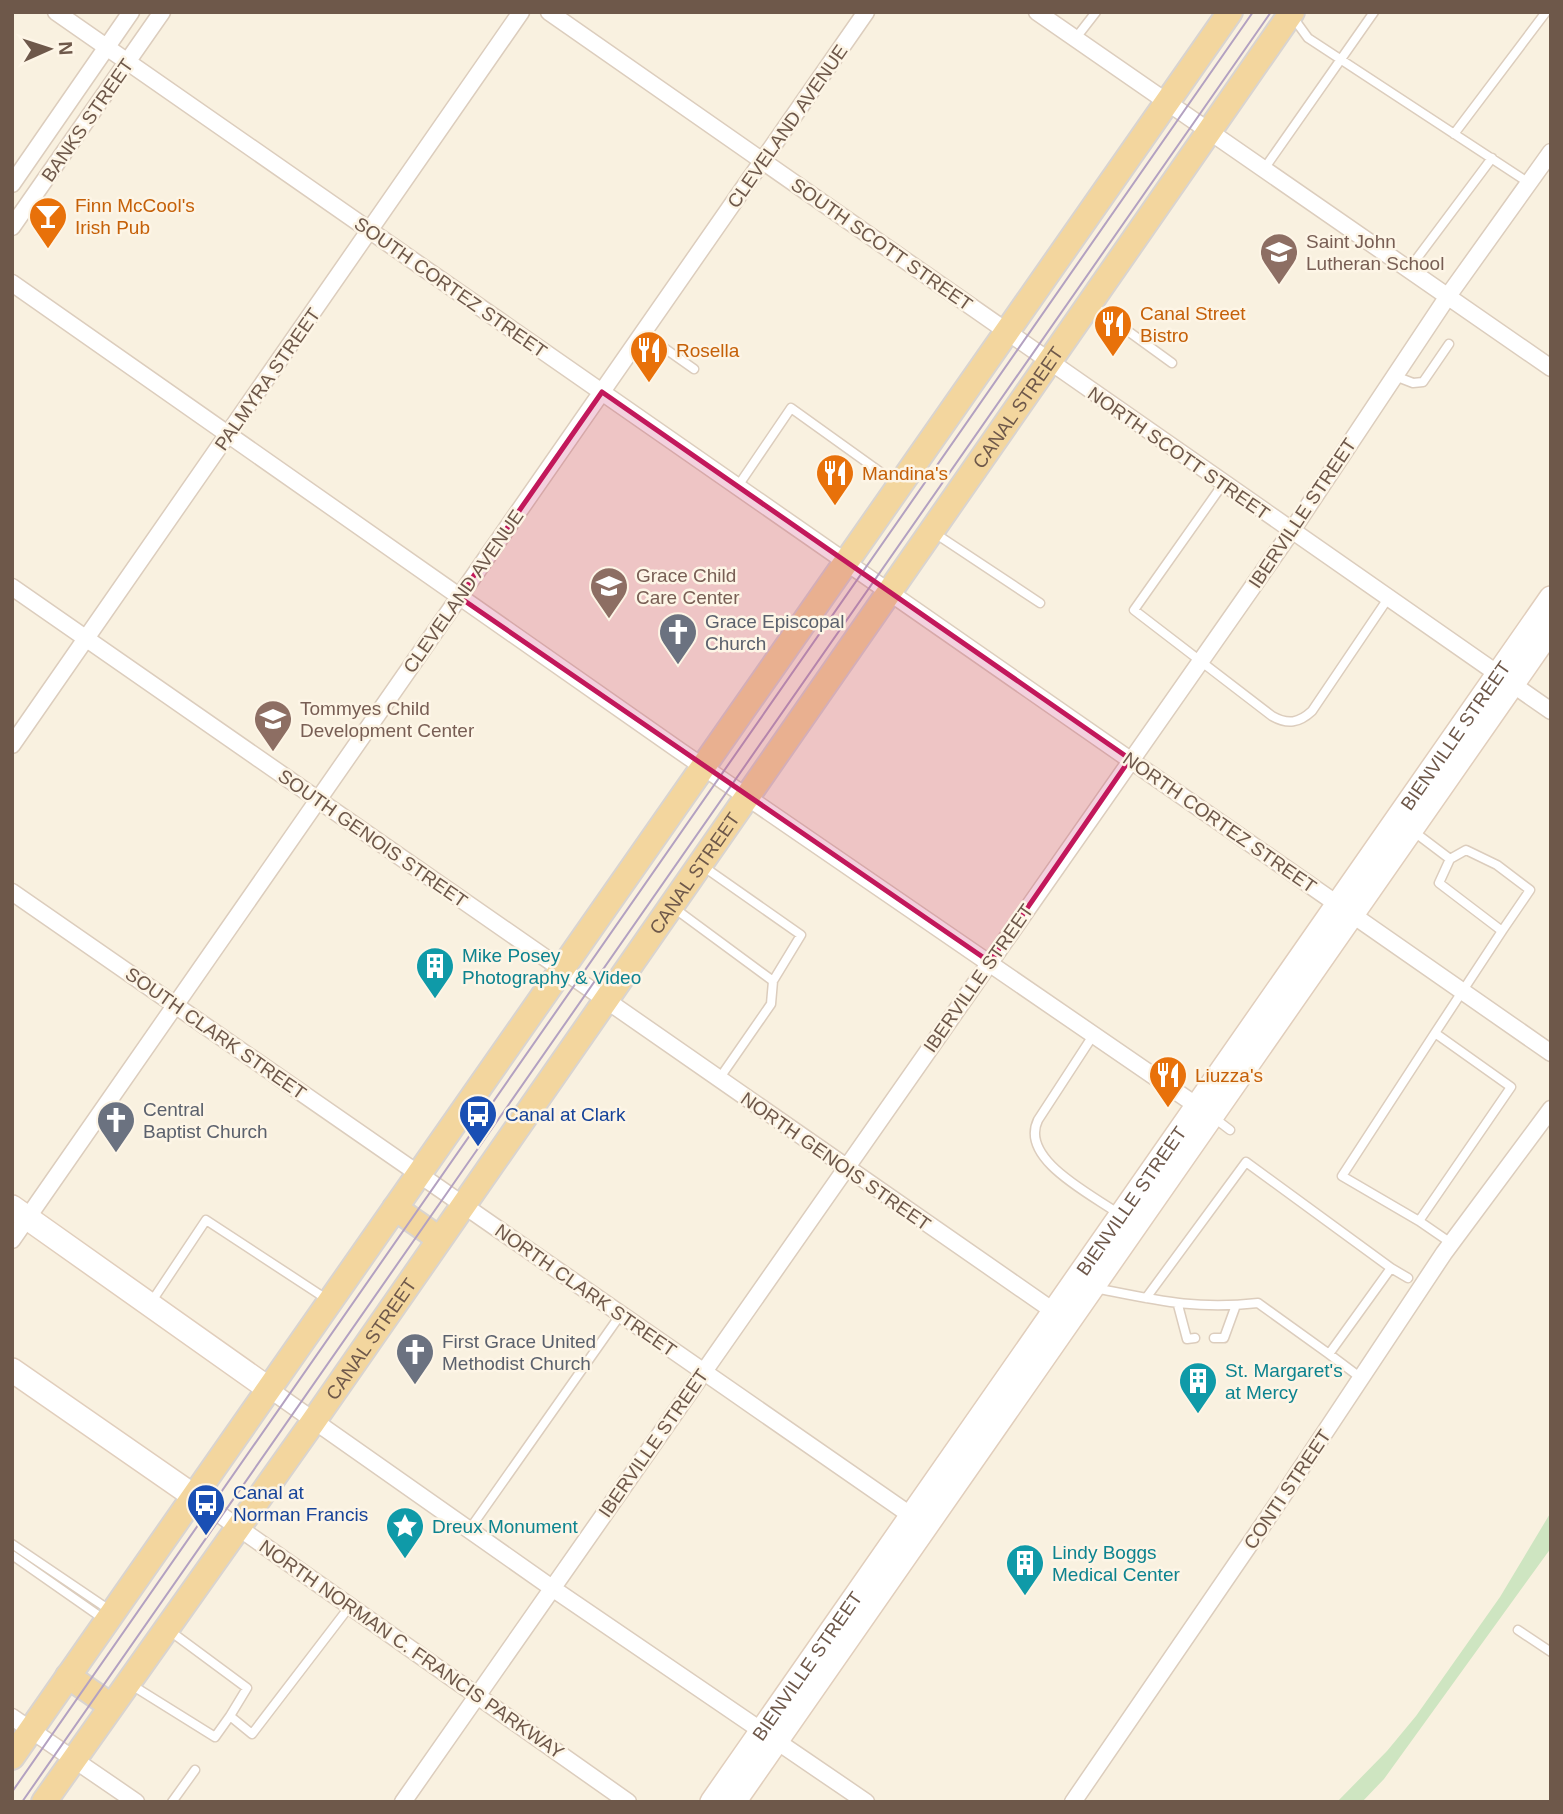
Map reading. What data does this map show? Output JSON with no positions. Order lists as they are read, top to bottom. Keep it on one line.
{"streets":{"main road":["CANAL STREET"],"street":["BANKS STREET","CLEVELAND AVENUE","SOUTH SCOTT STREET","SOUTH CORTEZ STREET","PALMYRA STREET","NORTH SCOTT STREET","IBERVILLE STREET","BIENVILLE STREET","NORTH CORTEZ STREET","SOUTH GENOIS STREET","SOUTH CLARK STREET","NORTH GENOIS STREET","NORTH CLARK STREET","CONTI STREET","NORTH NORMAN C. FRANCIS PARKWAY"]},"crossings":[["BANKS STREET","SOUTH CORTEZ STREET"],["CLEVELAND AVENUE","SOUTH SCOTT STREET"],["CLEVELAND AVENUE","SOUTH CORTEZ STREET"],["CLEVELAND AVENUE","SOUTH GENOIS STREET"],["CLEVELAND AVENUE","SOUTH CLARK STREET"],["SOUTH SCOTT STREET","CANAL STREET"],["SOUTH SCOTT STREET","NORTH SCOTT STREET"],["SOUTH CORTEZ STREET","PALMYRA STREET"],["SOUTH CORTEZ STREET","NORTH CORTEZ STREET"],["PALMYRA STREET","SOUTH GENOIS STREET"],["CANAL STREET","NORTH SCOTT STREET"],["CANAL STREET","NORTH CORTEZ STREET"],["CANAL STREET","SOUTH GENOIS STREET"],["CANAL STREET","NORTH GENOIS STREET"],["CANAL STREET","NORTH CLARK STREET"],["CANAL STREET","NORTH NORMAN C. FRANCIS PARKWAY"],["NORTH SCOTT STREET","IBERVILLE STREET"],["NORTH SCOTT STREET","BIENVILLE STREET"],["IBERVILLE STREET","NORTH CORTEZ STREET"],["IBERVILLE STREET","NORTH GENOIS STREET"],["IBERVILLE STREET","NORTH CLARK STREET"],["IBERVILLE STREET","NORTH NORMAN C. FRANCIS PARKWAY"],["BIENVILLE STREET","NORTH CORTEZ STREET"],["BIENVILLE STREET","NORTH GENOIS STREET"],["BIENVILLE STREET","NORTH CLARK STREET"],["SOUTH GENOIS STREET","NORTH GENOIS STREET"],["SOUTH CLARK STREET","NORTH CLARK STREET"]],"places":{"bar":["Finn McCool's Irish Pub"],"school or university":["Saint John Lutheran School","Grace Child Care Center","Tommyes Child Development Center"],"restaurant":["Canal Street Bistro","Rosella","Mandina's","Liuzza's"],"church":["Grace Episcopal Church","Central Baptist Church","First Grace United Methodist Church"],"building":["Mike Posey Photography & Video","St. Margaret's at Mercy","Lindy Boggs Medical Center"],"bus stop":["Canal at Clark","Canal at Norman Francis"],"place":["Dreux Monument"]},"north":"right"}
